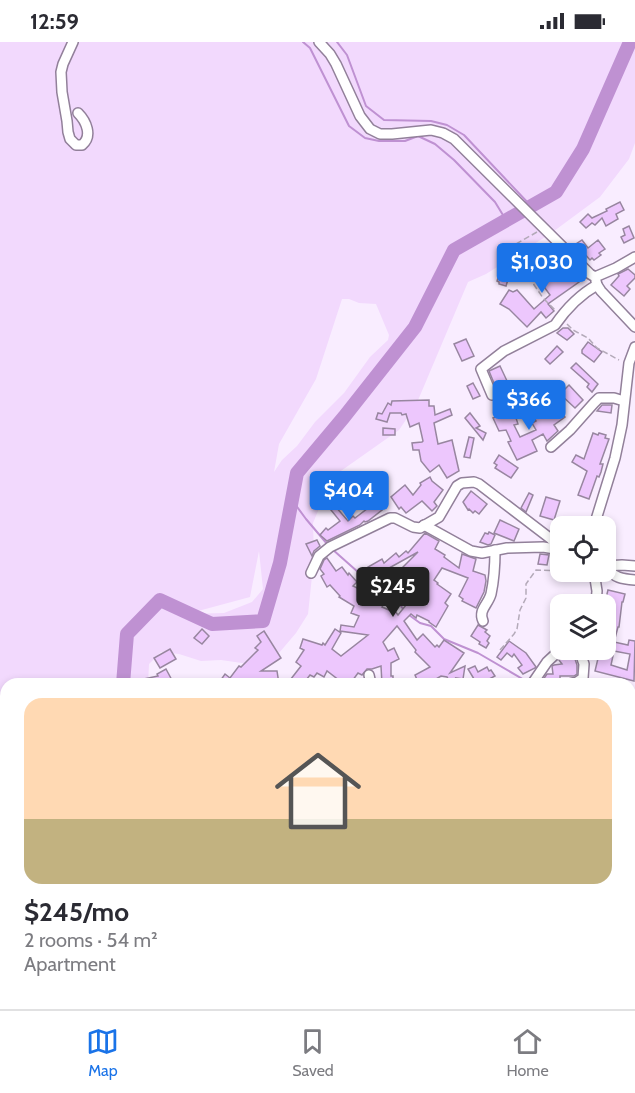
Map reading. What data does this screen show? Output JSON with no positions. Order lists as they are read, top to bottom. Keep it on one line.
{"page":{"status":"12:59","price":["$1,030","$366","$404","$245"],"list":[{"name":"$245/mo","note":"2 rooms · 54 m² · Apartment"}],"tabs":["Map","Saved","Home"]}}
